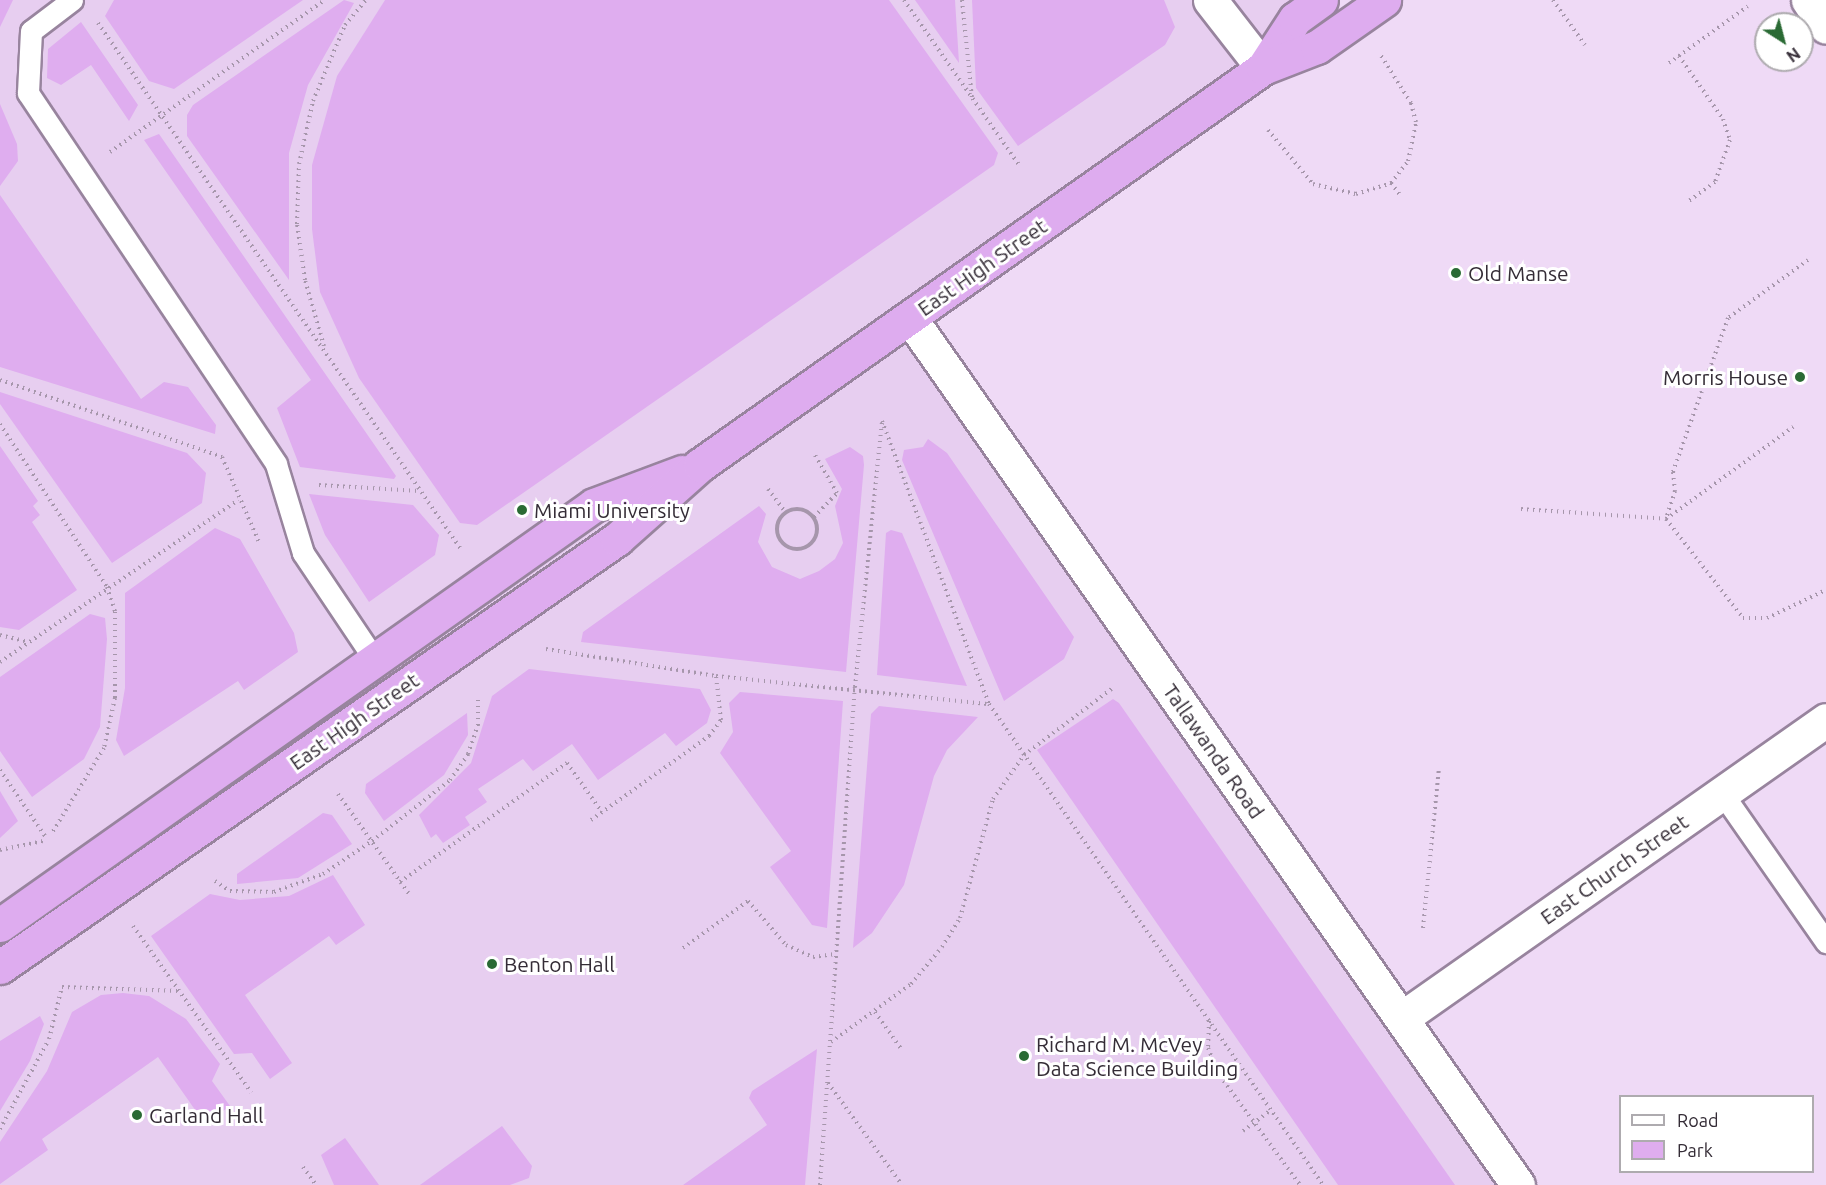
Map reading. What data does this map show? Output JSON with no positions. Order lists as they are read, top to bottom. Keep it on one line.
{"streets":{"highway":["East High Street"],"street":["Tallawanda Road","East Church Street"]},"crossings":[["East High Street","Tallawanda Road"],["Tallawanda Road","East Church Street"]],"places":["Old Manse","Morris House","Miami University","Benton Hall","Richard M. McVey Data Science Building","Garland Hall"],"legend":["Road","Park"],"north":"bottom right"}
